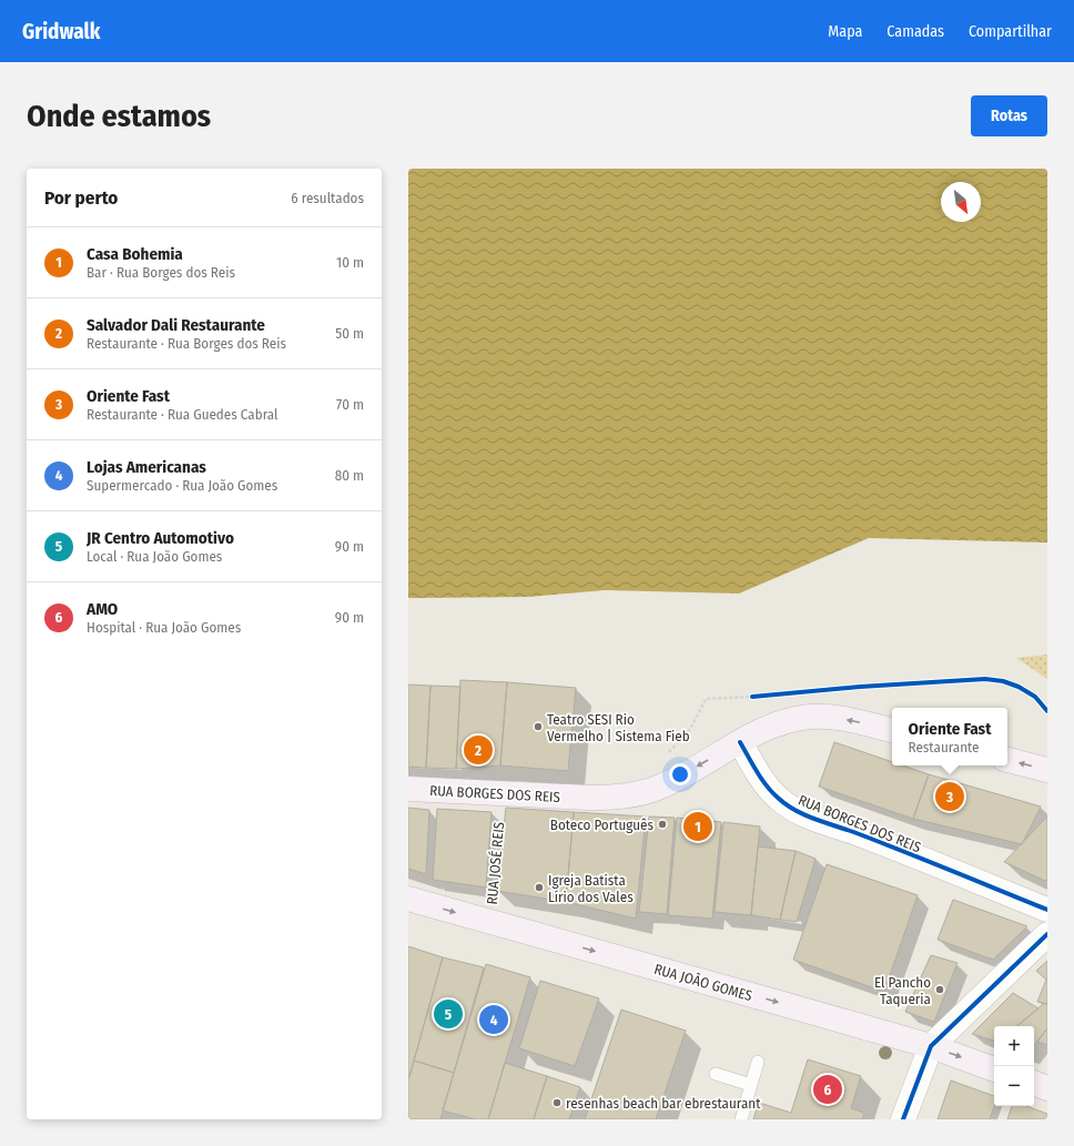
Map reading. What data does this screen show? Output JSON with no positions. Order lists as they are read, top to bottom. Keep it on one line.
{"streets":{"main road":["RUA BORGES DOS REIS","RUA JOÃO GOMES"],"path":["RUA JOSÉ REIS"]},"crossings":[["RUA JOSÉ REIS","RUA JOÃO GOMES"]],"one_way":["RUA BORGES DOS REIS","RUA JOÃO GOMES"],"places":["Teatro SESI Rio Vermelho | Sistema Fieb","Boteco Português","Igreja Batista Lírio dos Vales","El Pancho Taqueria","resenhas beach bar ebrestaurant"],"north":"bottom right","page":{"header":"Gridwalk","nav":["Mapa","Camadas","Compartilhar"],"buttons":"Rotas","title":"Onde estamos","heading":["Por perto","6 resultados"],"list":[{"mark":"1","name":"Casa Bohemia","note":"Bar · Rua Borges dos Reis","value":"10 m"},{"mark":"2","name":"Salvador Dali Restaurante","note":"Restaurante · Rua Borges dos Reis","value":"50 m"},{"mark":"3","name":"Oriente Fast","note":"Restaurante · Rua Guedes Cabral","value":"70 m"},{"mark":"4","name":"Lojas Americanas","note":"Supermercado · Rua João Gomes","value":"80 m"},{"mark":"5","name":"JR Centro Automotivo","note":"Local · Rua João Gomes","value":"90 m"},{"mark":"6","name":"AMO","note":"Hospital · Rua João Gomes","value":"90 m"}],"popup":["Oriente Fast","Restaurante"],"pins":["2","3","1","5","4","6"],"map_buttons":["+","−"]}}
